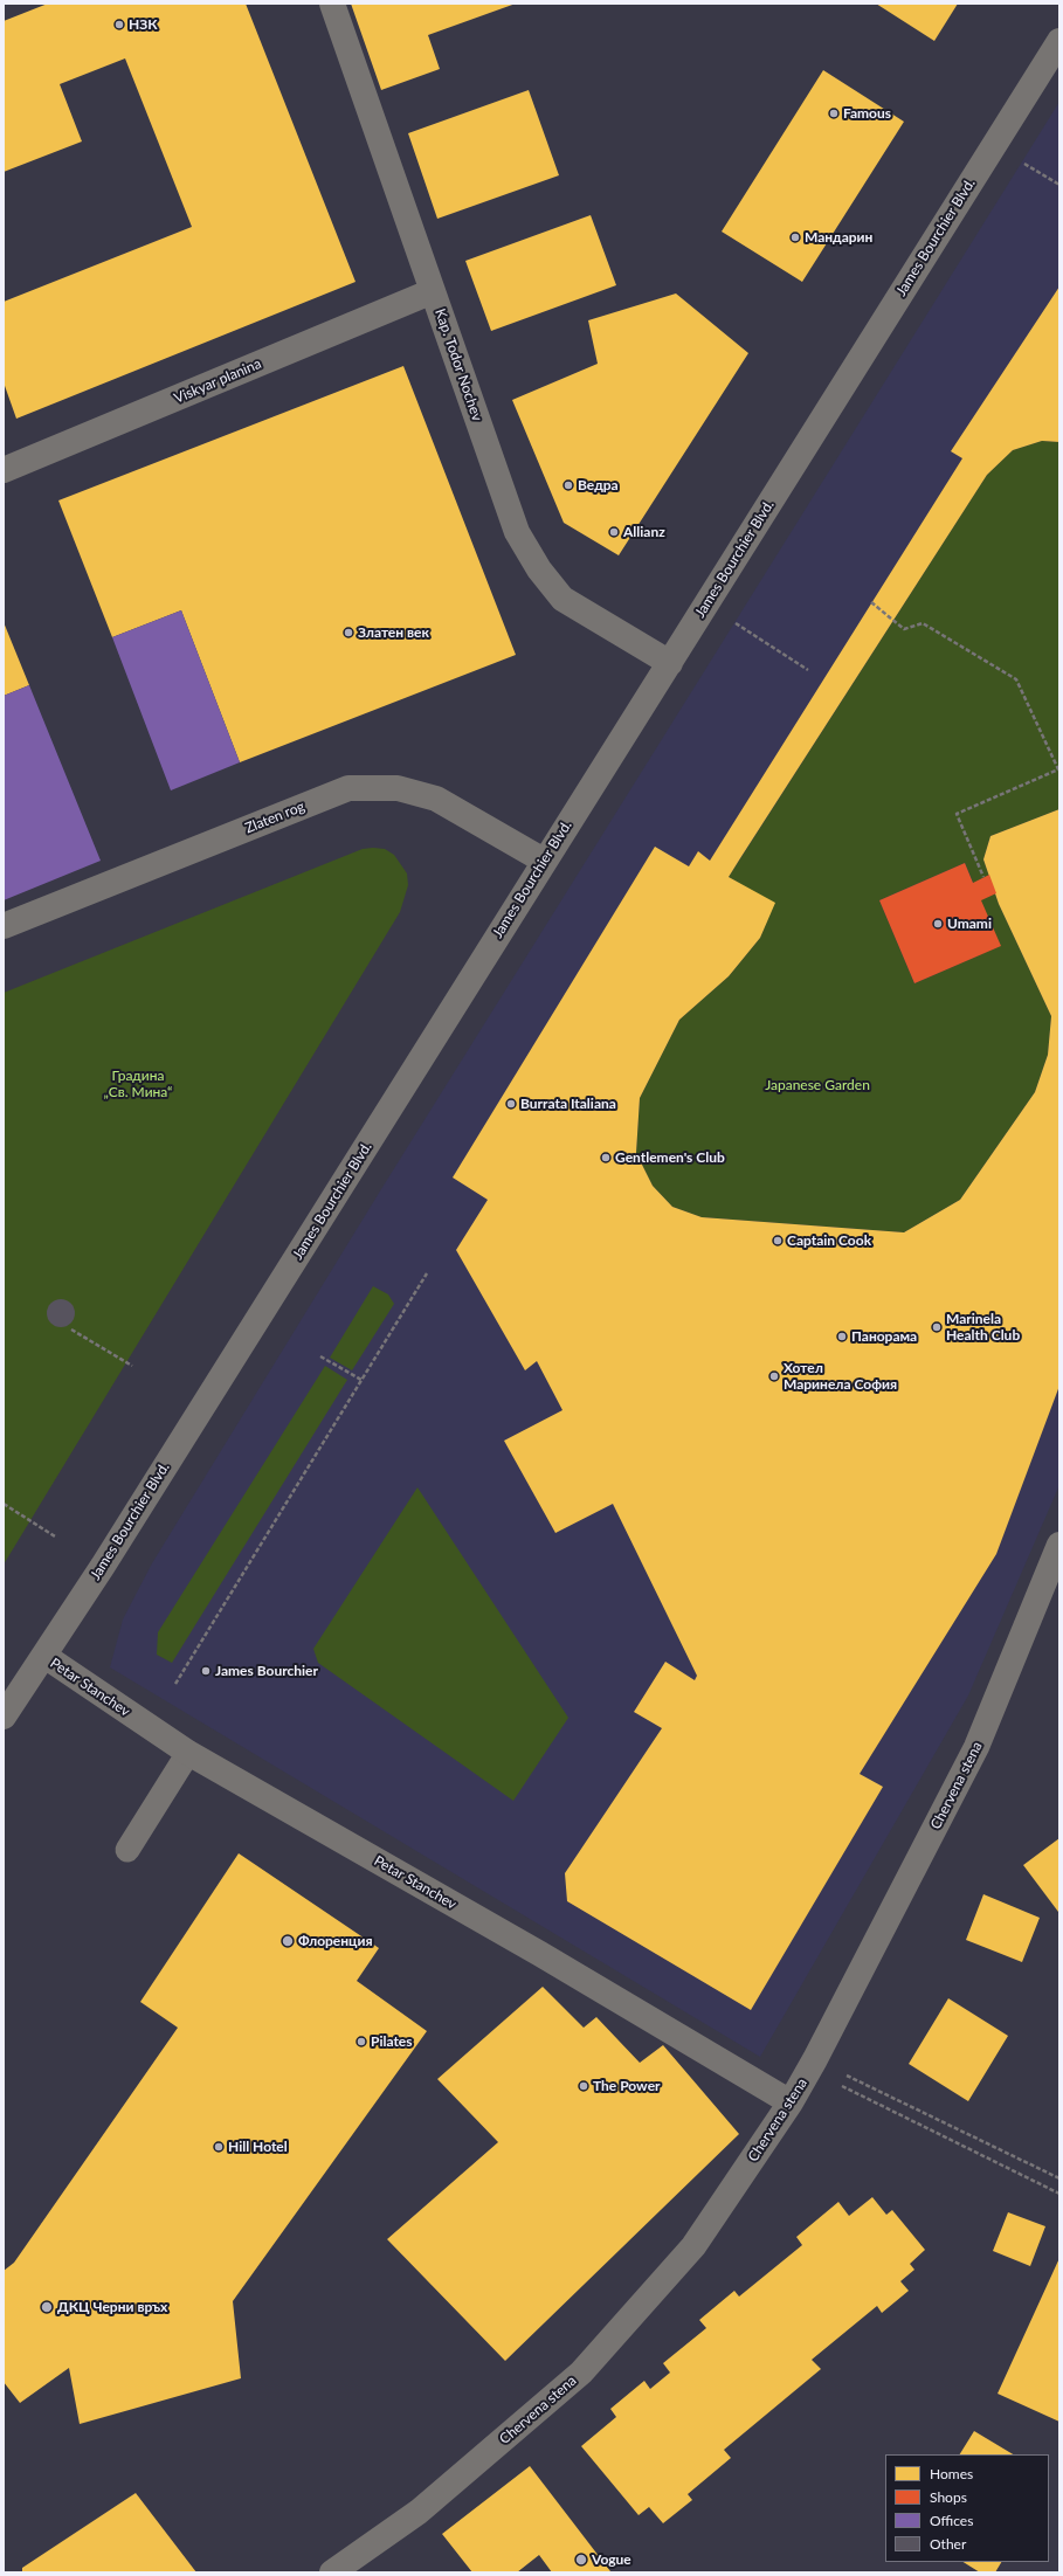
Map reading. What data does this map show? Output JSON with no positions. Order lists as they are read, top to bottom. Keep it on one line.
{"streets":{"street":["James Bourchier Blvd.","Kap. Todor Nochev","Viskyar planina","Zlaten rog","Petar Stanchev","Chervena stena"]},"crossings":[["James Bourchier Blvd.","Kap. Todor Nochev"],["James Bourchier Blvd.","Zlaten rog"],["James Bourchier Blvd.","Petar Stanchev"],["Kap. Todor Nochev","Viskyar planina"],["Petar Stanchev","Chervena stena"]],"parks":["Градина „Св. Мина“","Japanese Garden"],"places":["НЗК","Famous","Мандарин","Ведра","Allianz","Златен век","Umami","Burrata Italiana","Gentlemen's Club","Captain Cook","Marinela Health Club","Панорама","Хотел Маринела София","James Bourchier","Флоренция","Pilates","The Power","Hill Hotel","ДКЦ Черни връх","Vogue"],"legend":["Homes","Shops","Offices","Other"]}
